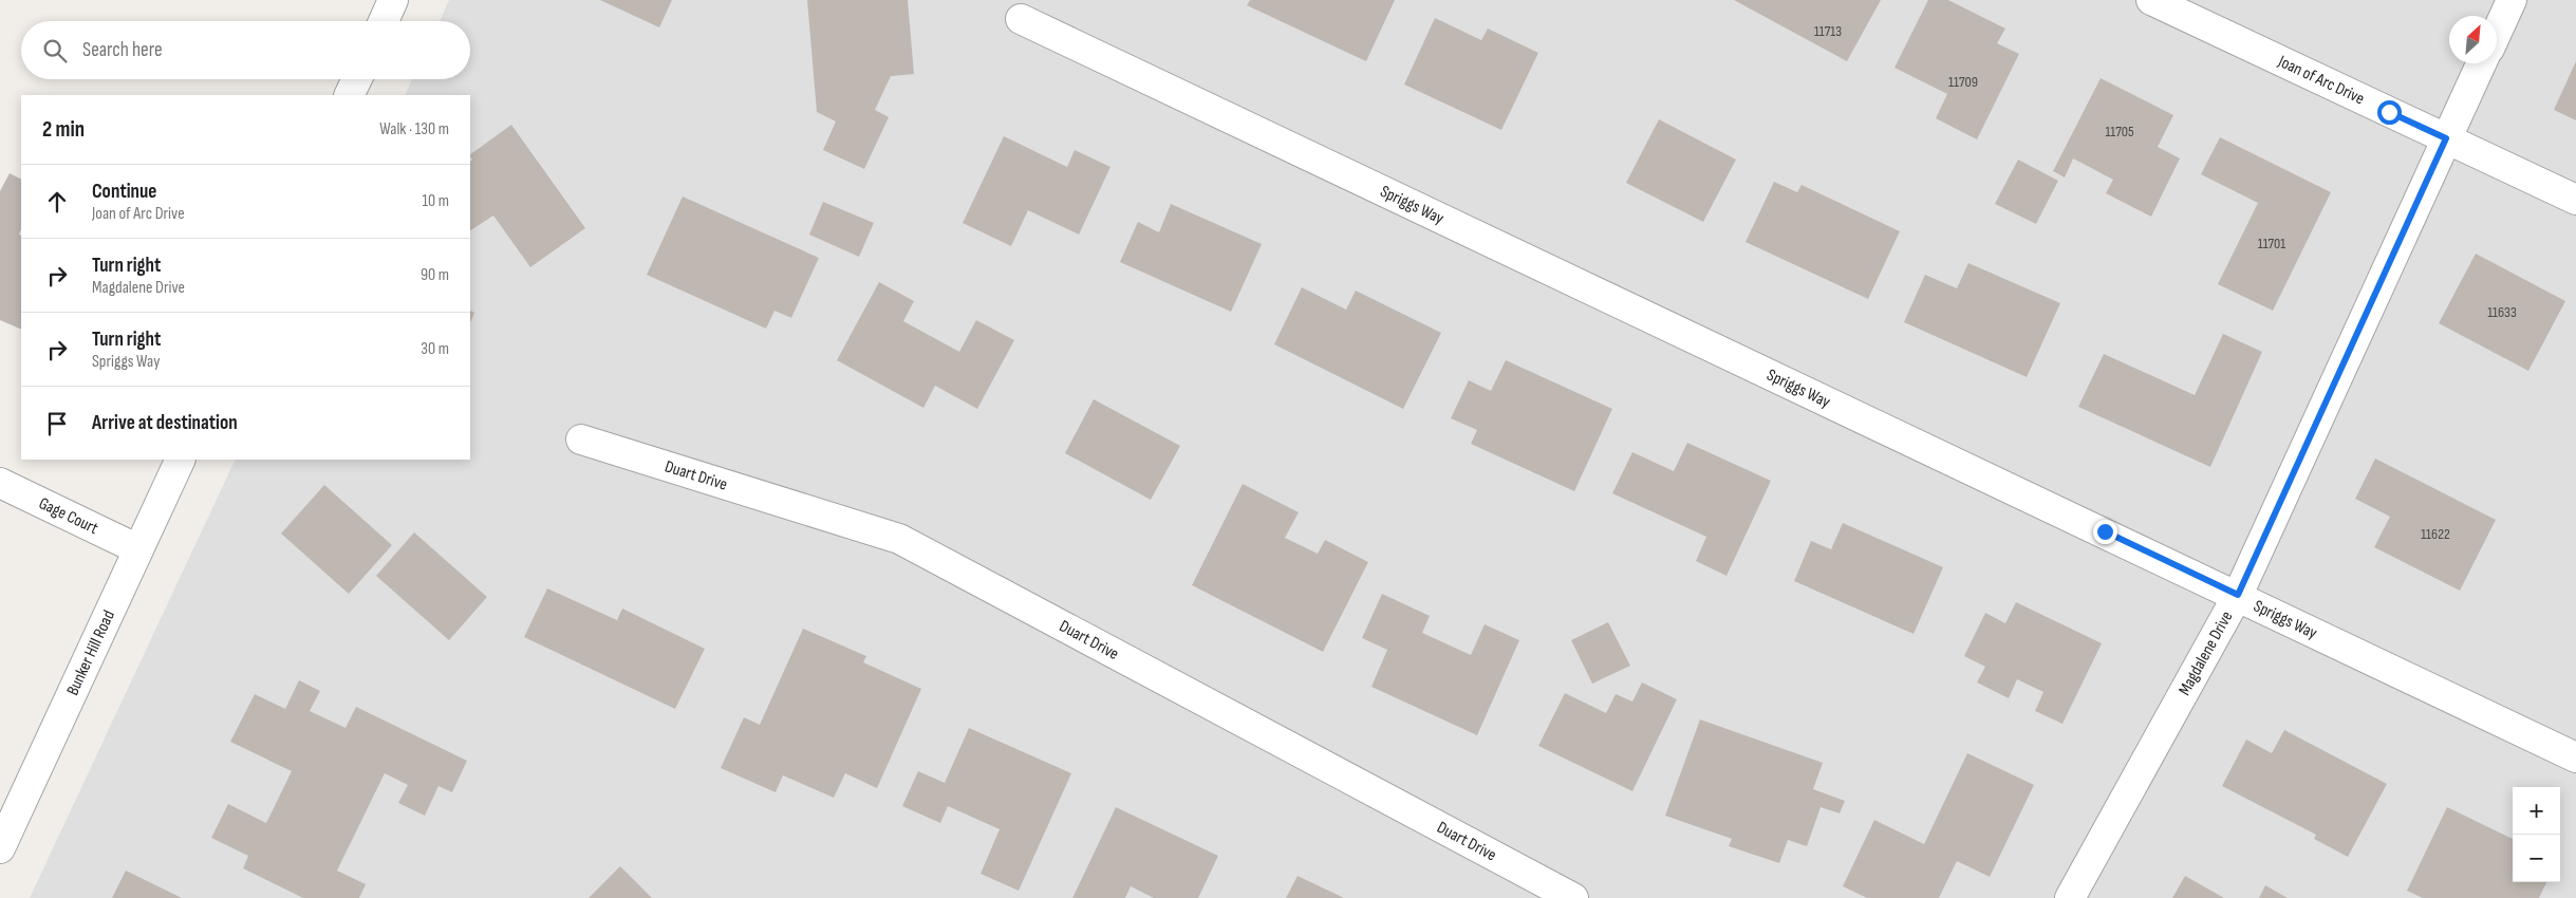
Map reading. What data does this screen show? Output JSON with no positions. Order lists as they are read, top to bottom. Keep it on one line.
{"streets":{"street":["Joan of Arc Drive","Spriggs Way","Duart Drive","Gage Court","Bunker Hill Road","Magdalene Drive"]},"crossings":[["Joan of Arc Drive","Magdalene Drive"],["Spriggs Way","Magdalene Drive"],["Gage Court","Bunker Hill Road"]],"house_numbers":["11713","11709","11705","11701","11633","11622"],"north":"top right","page":{"search":"Search here","heading":["2 min","Walk · 130 m"],"list":[["Continue","Joan of Arc Drive","10 m"],["Turn right","Magdalene Drive","90 m"],["Turn right","Spriggs Way","30 m"],"Arrive at destination"],"map_buttons":["+","−"]}}
